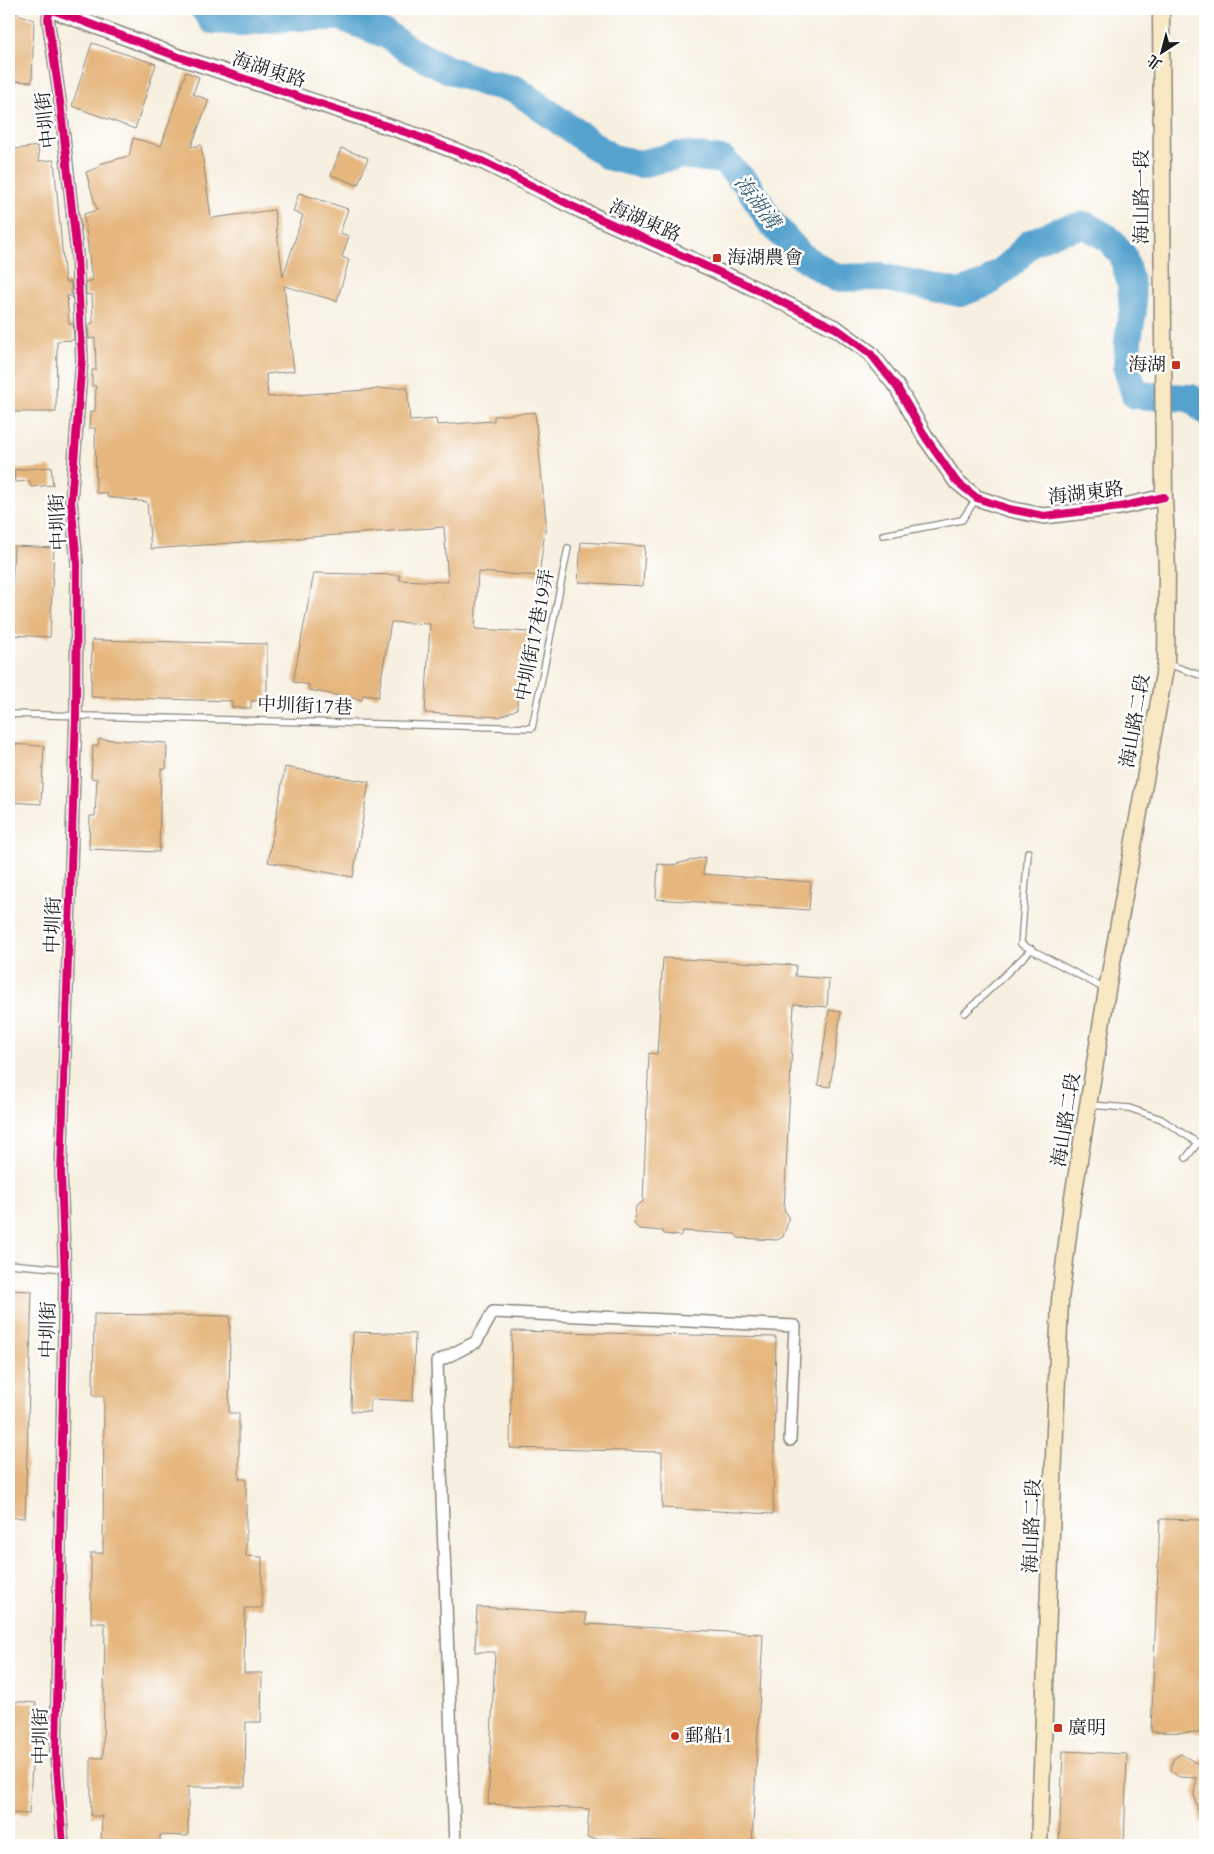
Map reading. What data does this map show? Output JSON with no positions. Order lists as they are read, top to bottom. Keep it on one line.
{"streets":{"main road":["海山路一段","海山路二段"],"street":["海湖東路","中圳街"],"lane":["中圳街17巷19弄","中圳街17巷"]},"crossings":[["海湖東路","中圳街"],["海湖東路","海山路二段"],["中圳街","中圳街17巷"],["海山路一段","海山路二段"],["中圳街17巷19弄","中圳街17巷"]],"water":["海湖溝"],"places":{"transit":["海湖農會","海湖","廣明"],"other":["郵船1"]},"north":"bottom left"}
